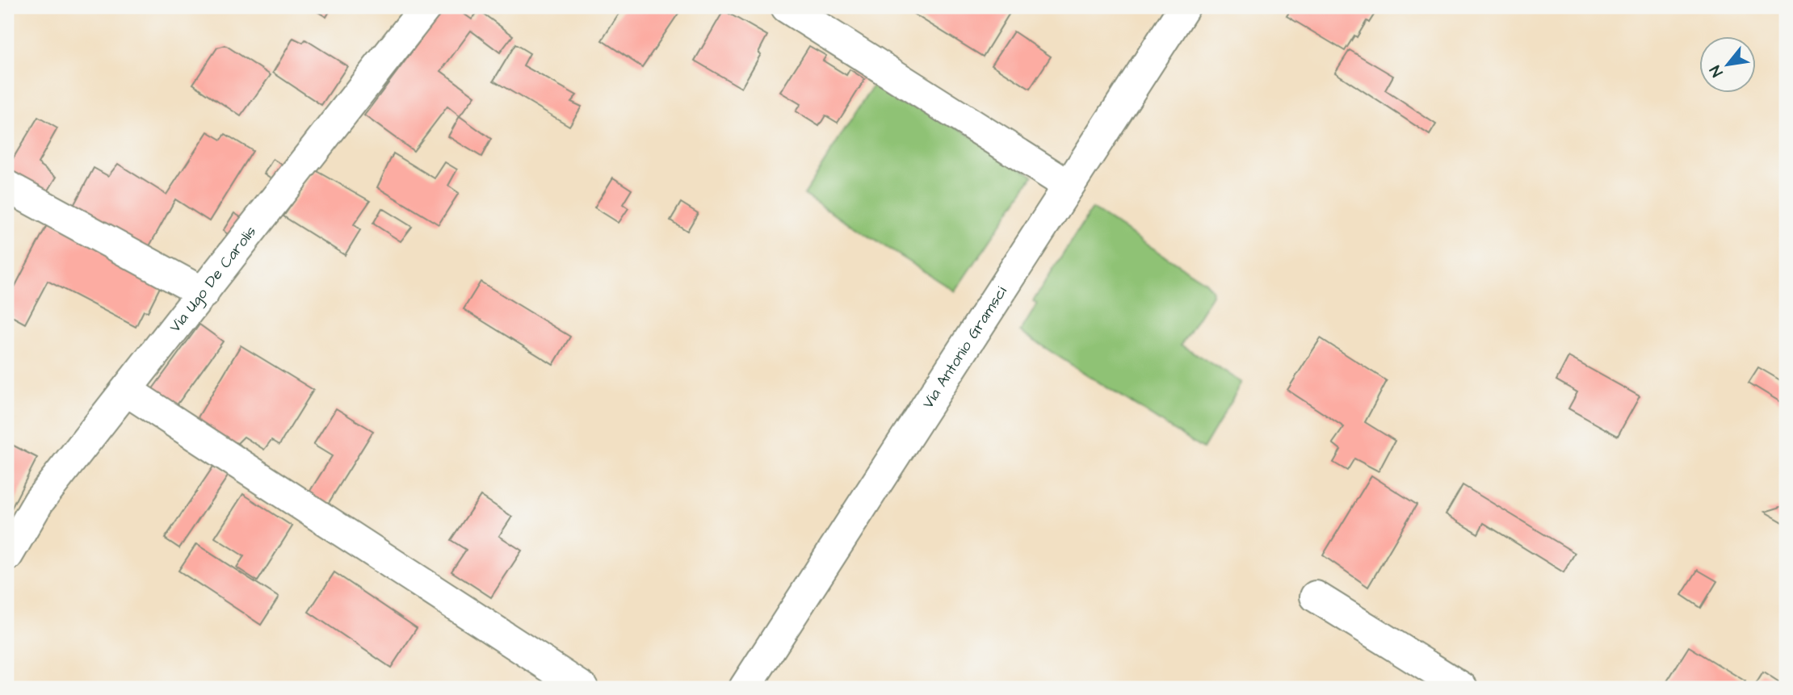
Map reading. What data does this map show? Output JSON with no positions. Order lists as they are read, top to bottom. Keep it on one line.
{"streets":{"street":["Via Ugo De Carolis","Via Antonio Gramsci"]},"north":"bottom left"}
